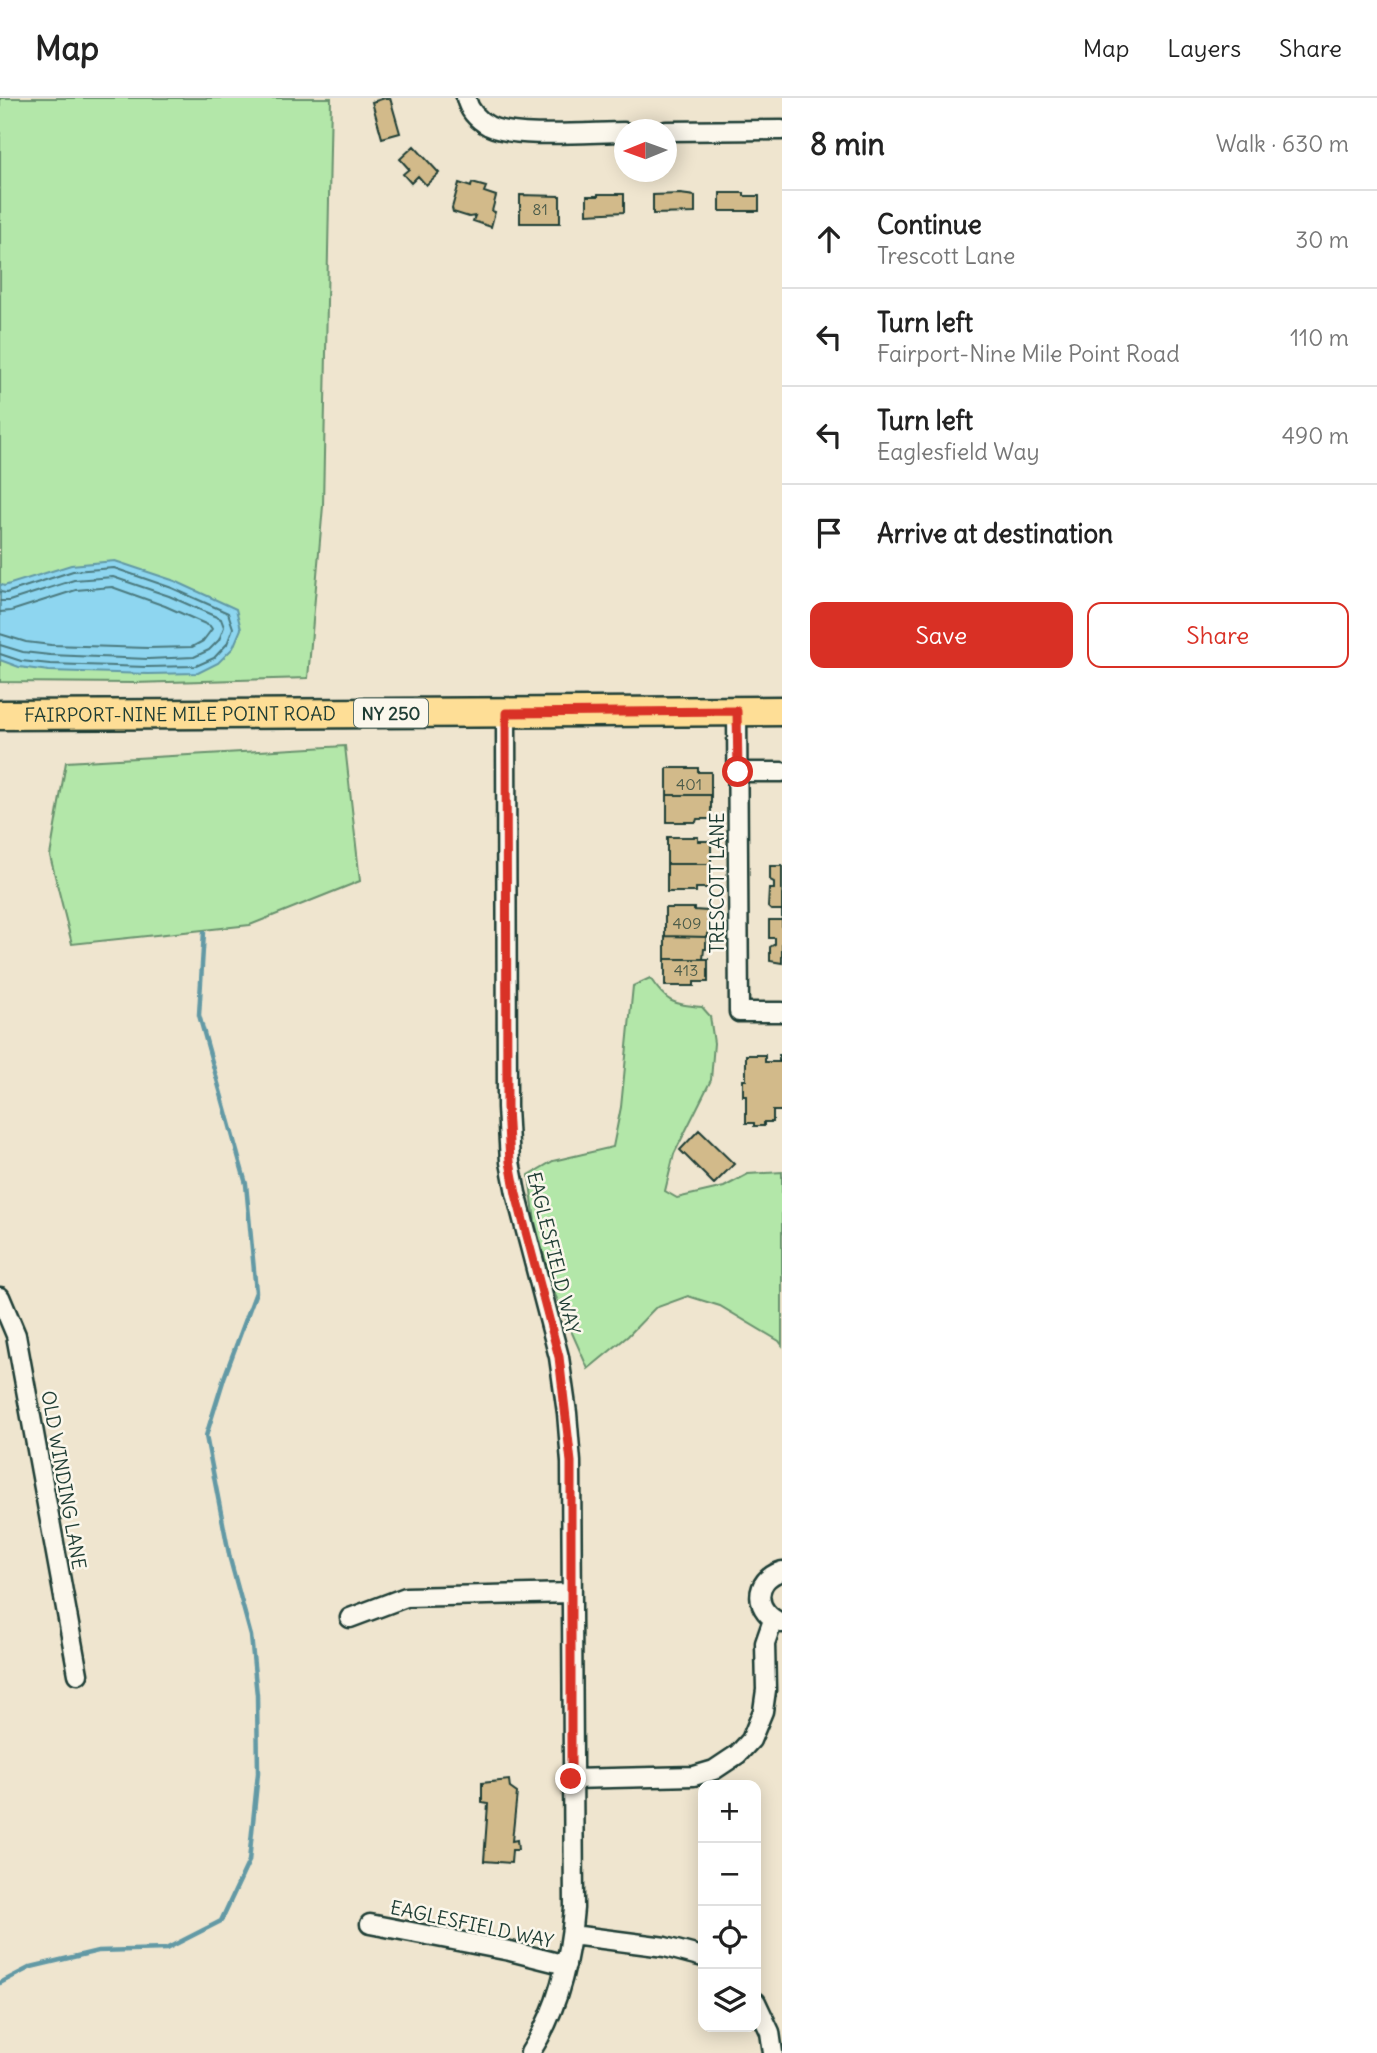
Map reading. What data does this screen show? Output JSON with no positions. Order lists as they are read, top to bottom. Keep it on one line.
{"streets":{"main road":["NY 250","FAIRPORT-NINE MILE POINT ROAD"],"street":["TRESCOTT LANE","EAGLESFIELD WAY","OLD WINDING LANE"]},"crossings":[["FAIRPORT-NINE MILE POINT ROAD","TRESCOTT LANE"],["FAIRPORT-NINE MILE POINT ROAD","EAGLESFIELD WAY"]],"house_numbers":["81","401","409","413"],"north":"left","page":{"header":"Map","nav":["Map","Layers","Share"],"heading":["8 min","Walk · 630 m"],"list":[["Continue","Trescott Lane","30 m"],["Turn left","Fairport-Nine Mile Point Road","110 m"],["Turn left","Eaglesfield Way","490 m"],"Arrive at destination"],"buttons":["Save","Share"],"map_buttons":["+","−"]}}
